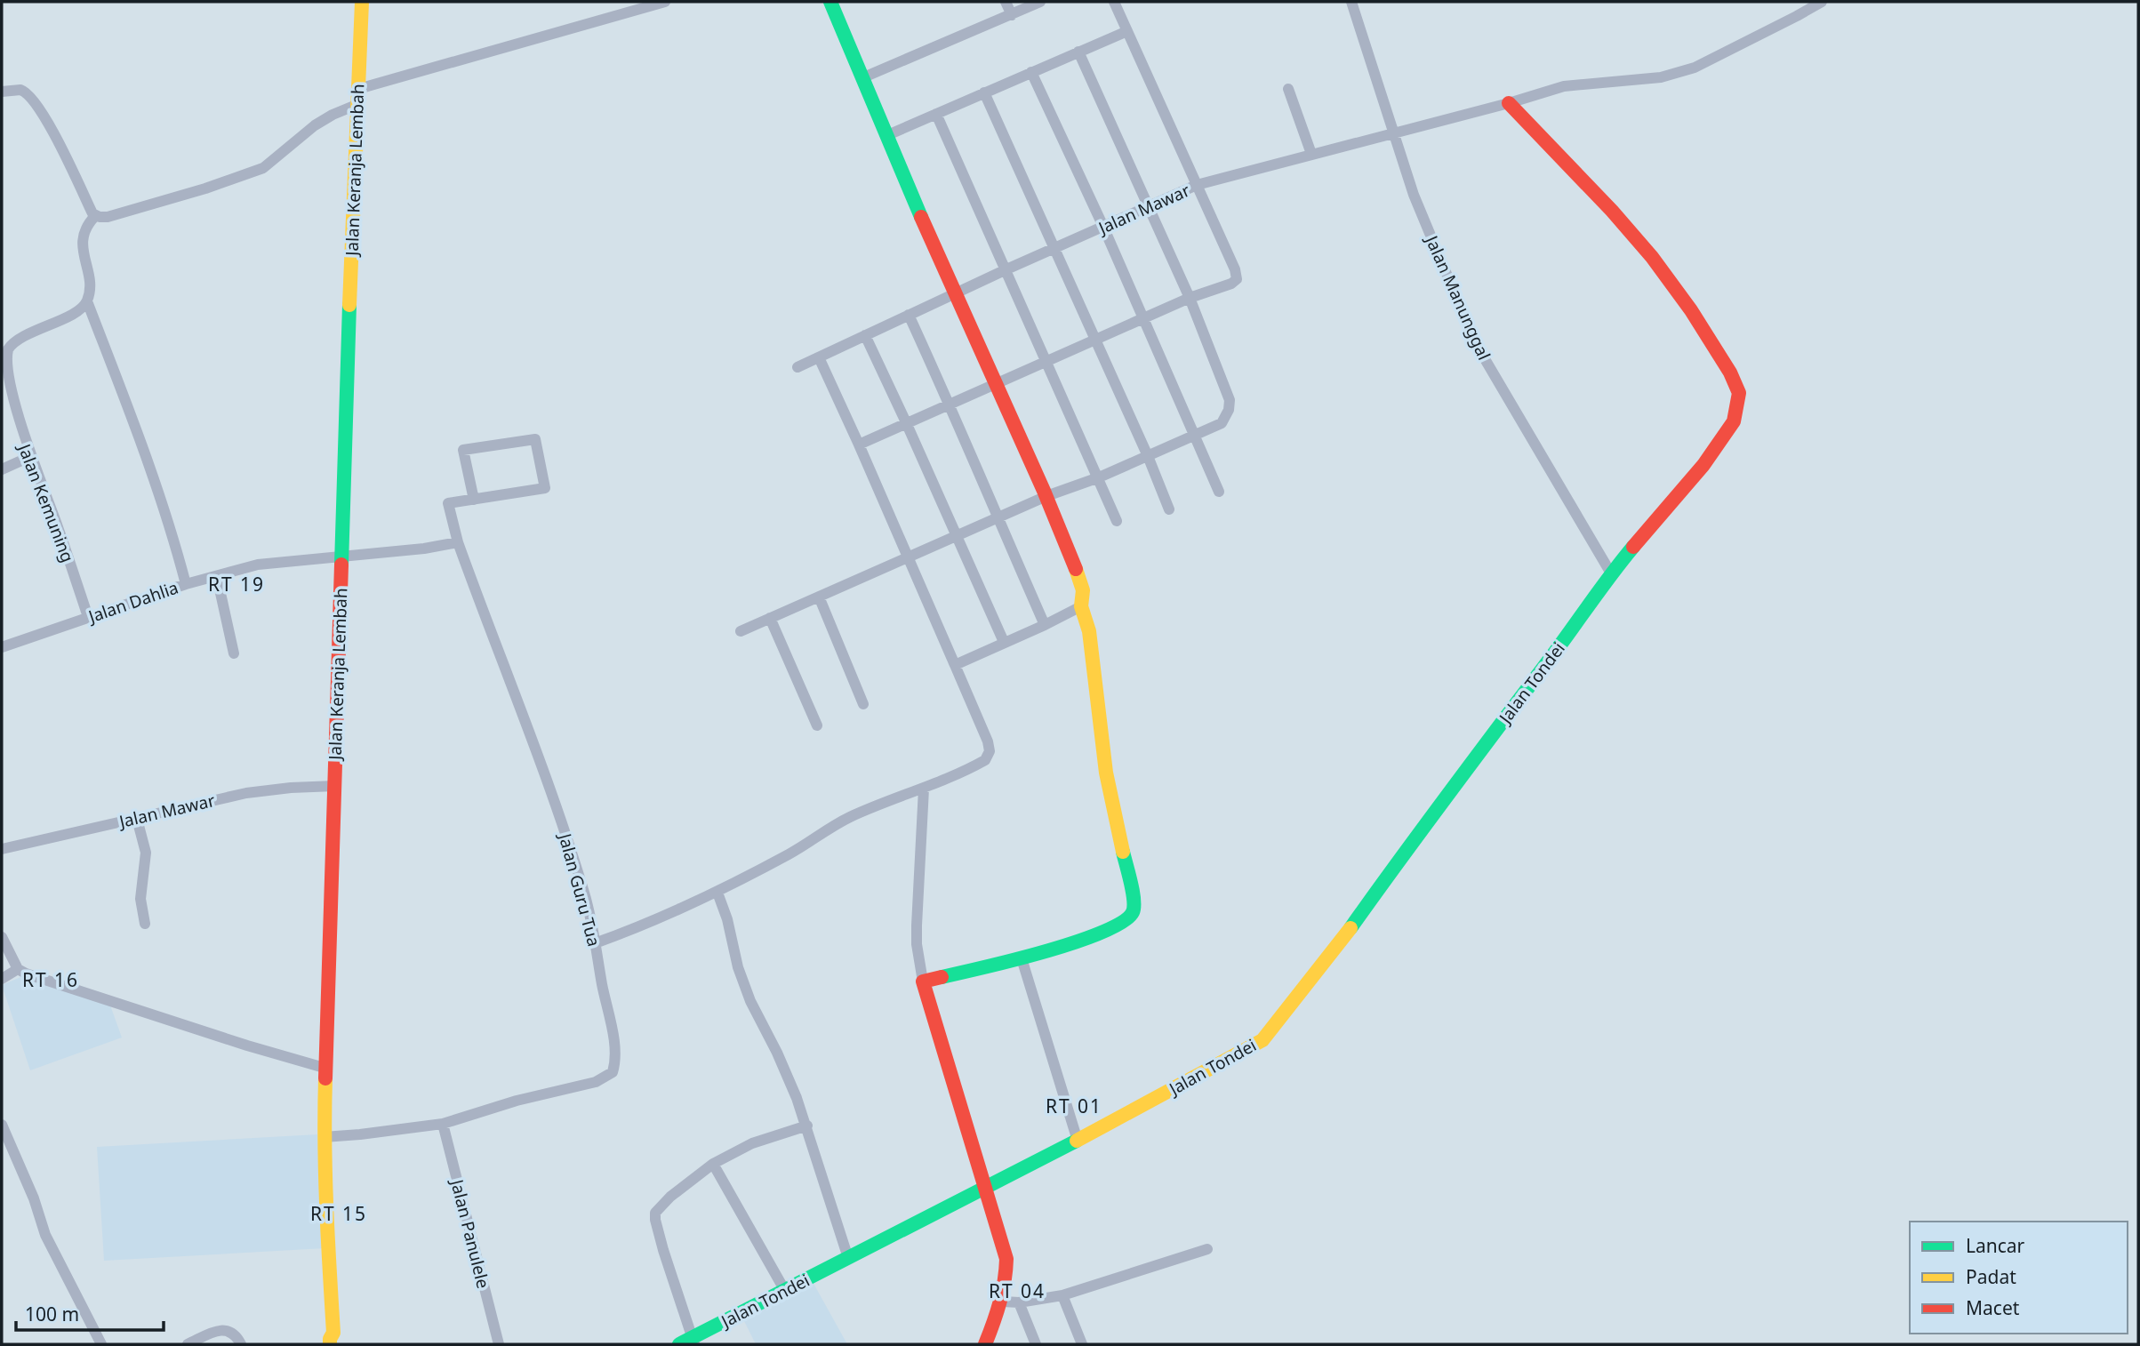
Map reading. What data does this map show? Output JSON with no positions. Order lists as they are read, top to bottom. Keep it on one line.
{"streets":{"street":["Jalan Keranja Lembah","Jalan Mawar","Jalan Manunggal","Jalan Kemuning","Jalan Dahlia","Jalan Tondei","Jalan Guru Tua","Jalan Panulele"]},"crossings":[["Jalan Keranja Lembah","Jalan Mawar"],["Jalan Keranja Lembah","Jalan Dahlia"],["Jalan Keranja Lembah","Jalan Guru Tua"],["Jalan Mawar","Jalan Manunggal"],["Jalan Mawar","Jalan Tondei"],["Jalan Manunggal","Jalan Tondei"],["Jalan Kemuning","Jalan Dahlia"],["Jalan Guru Tua","Jalan Panulele"]],"districts":["RT 19","RT 16","RT 01","RT 15","RT 04"],"legend":["Lancar","Padat","Macet"],"scale_bar":"100 m"}
